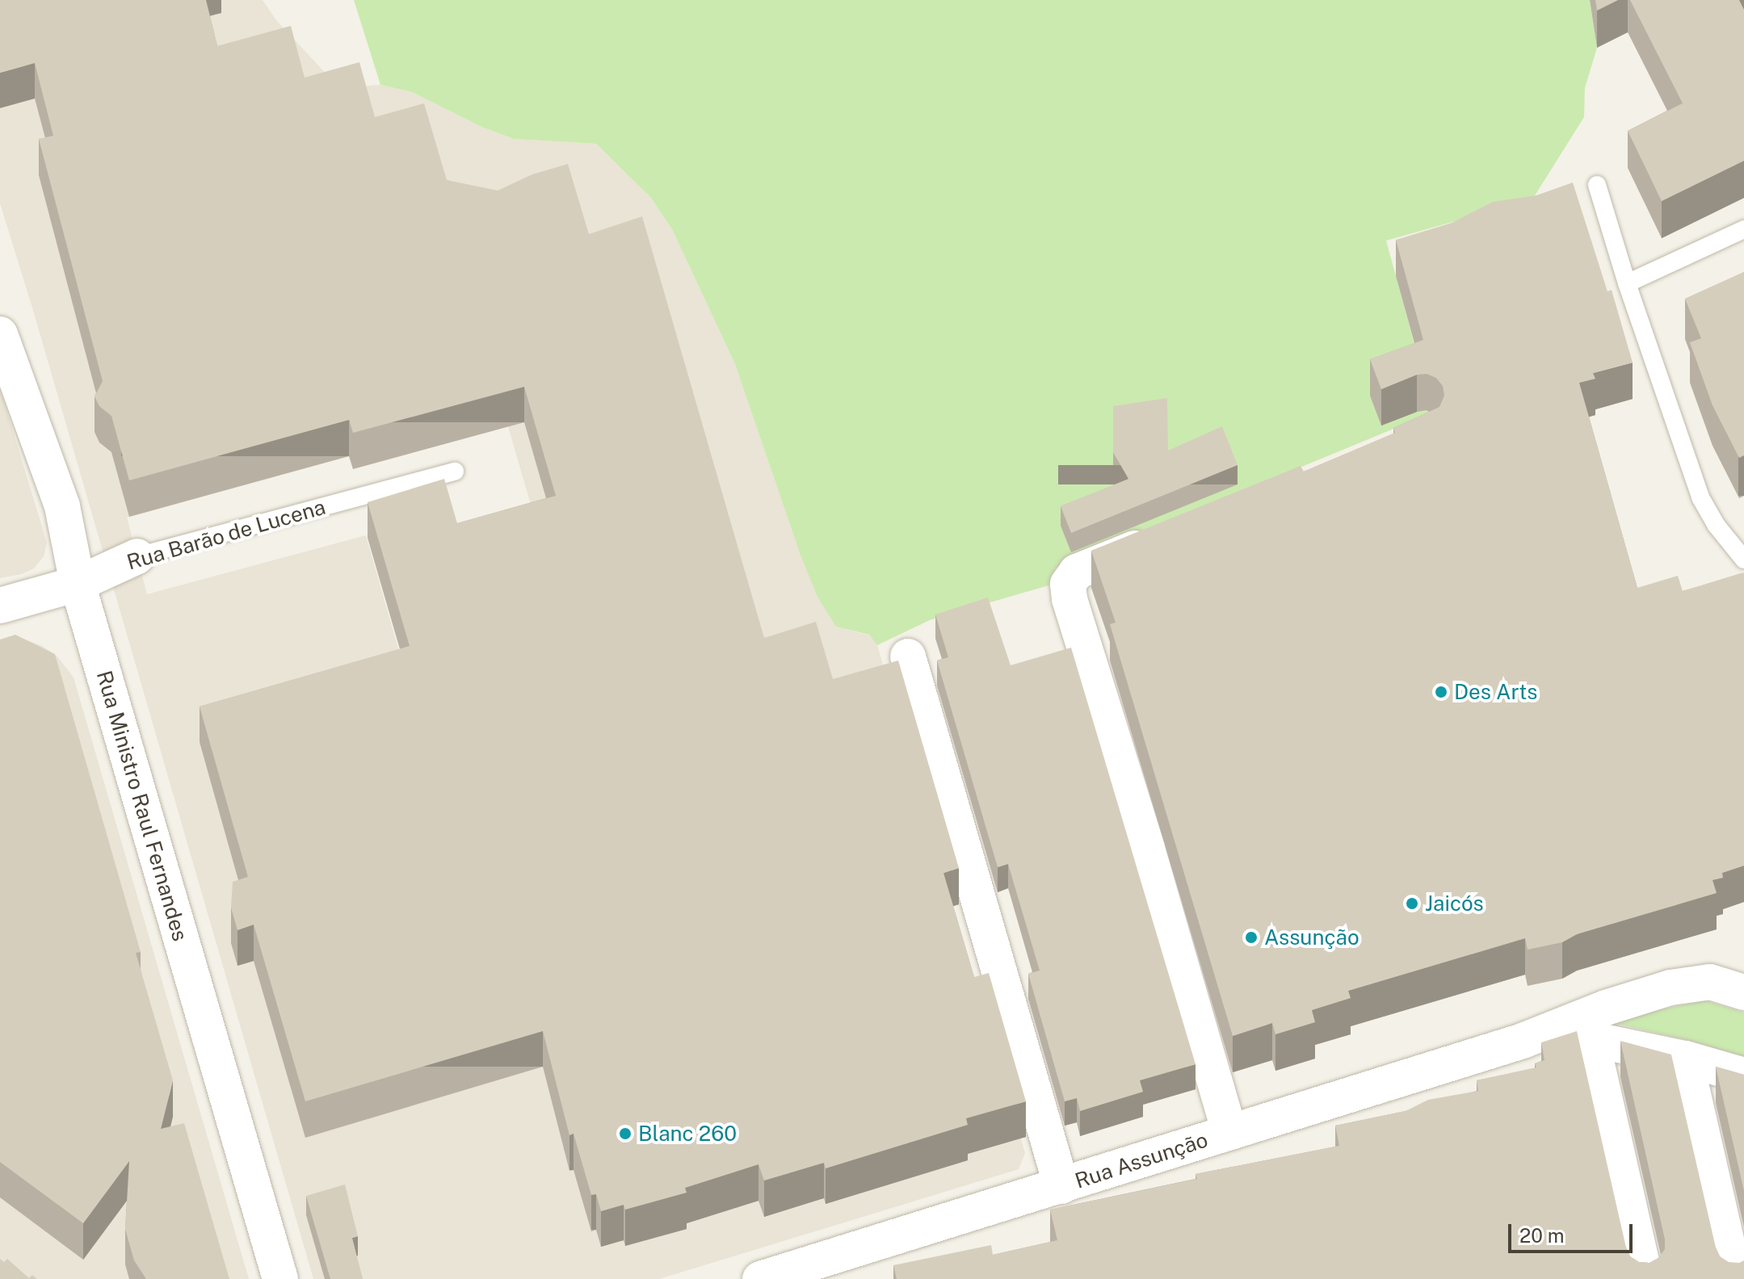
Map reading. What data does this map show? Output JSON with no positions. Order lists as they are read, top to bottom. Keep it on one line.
{"streets":{"street":["Rua Barão de Lucena","Rua Ministro Raul Fernandes","Rua Assunção"]},"crossings":[["Rua Barão de Lucena","Rua Ministro Raul Fernandes"]],"places":["Des Arts","Jaicós","Assunção","Blanc 260"],"scale_bar":"20 m"}
